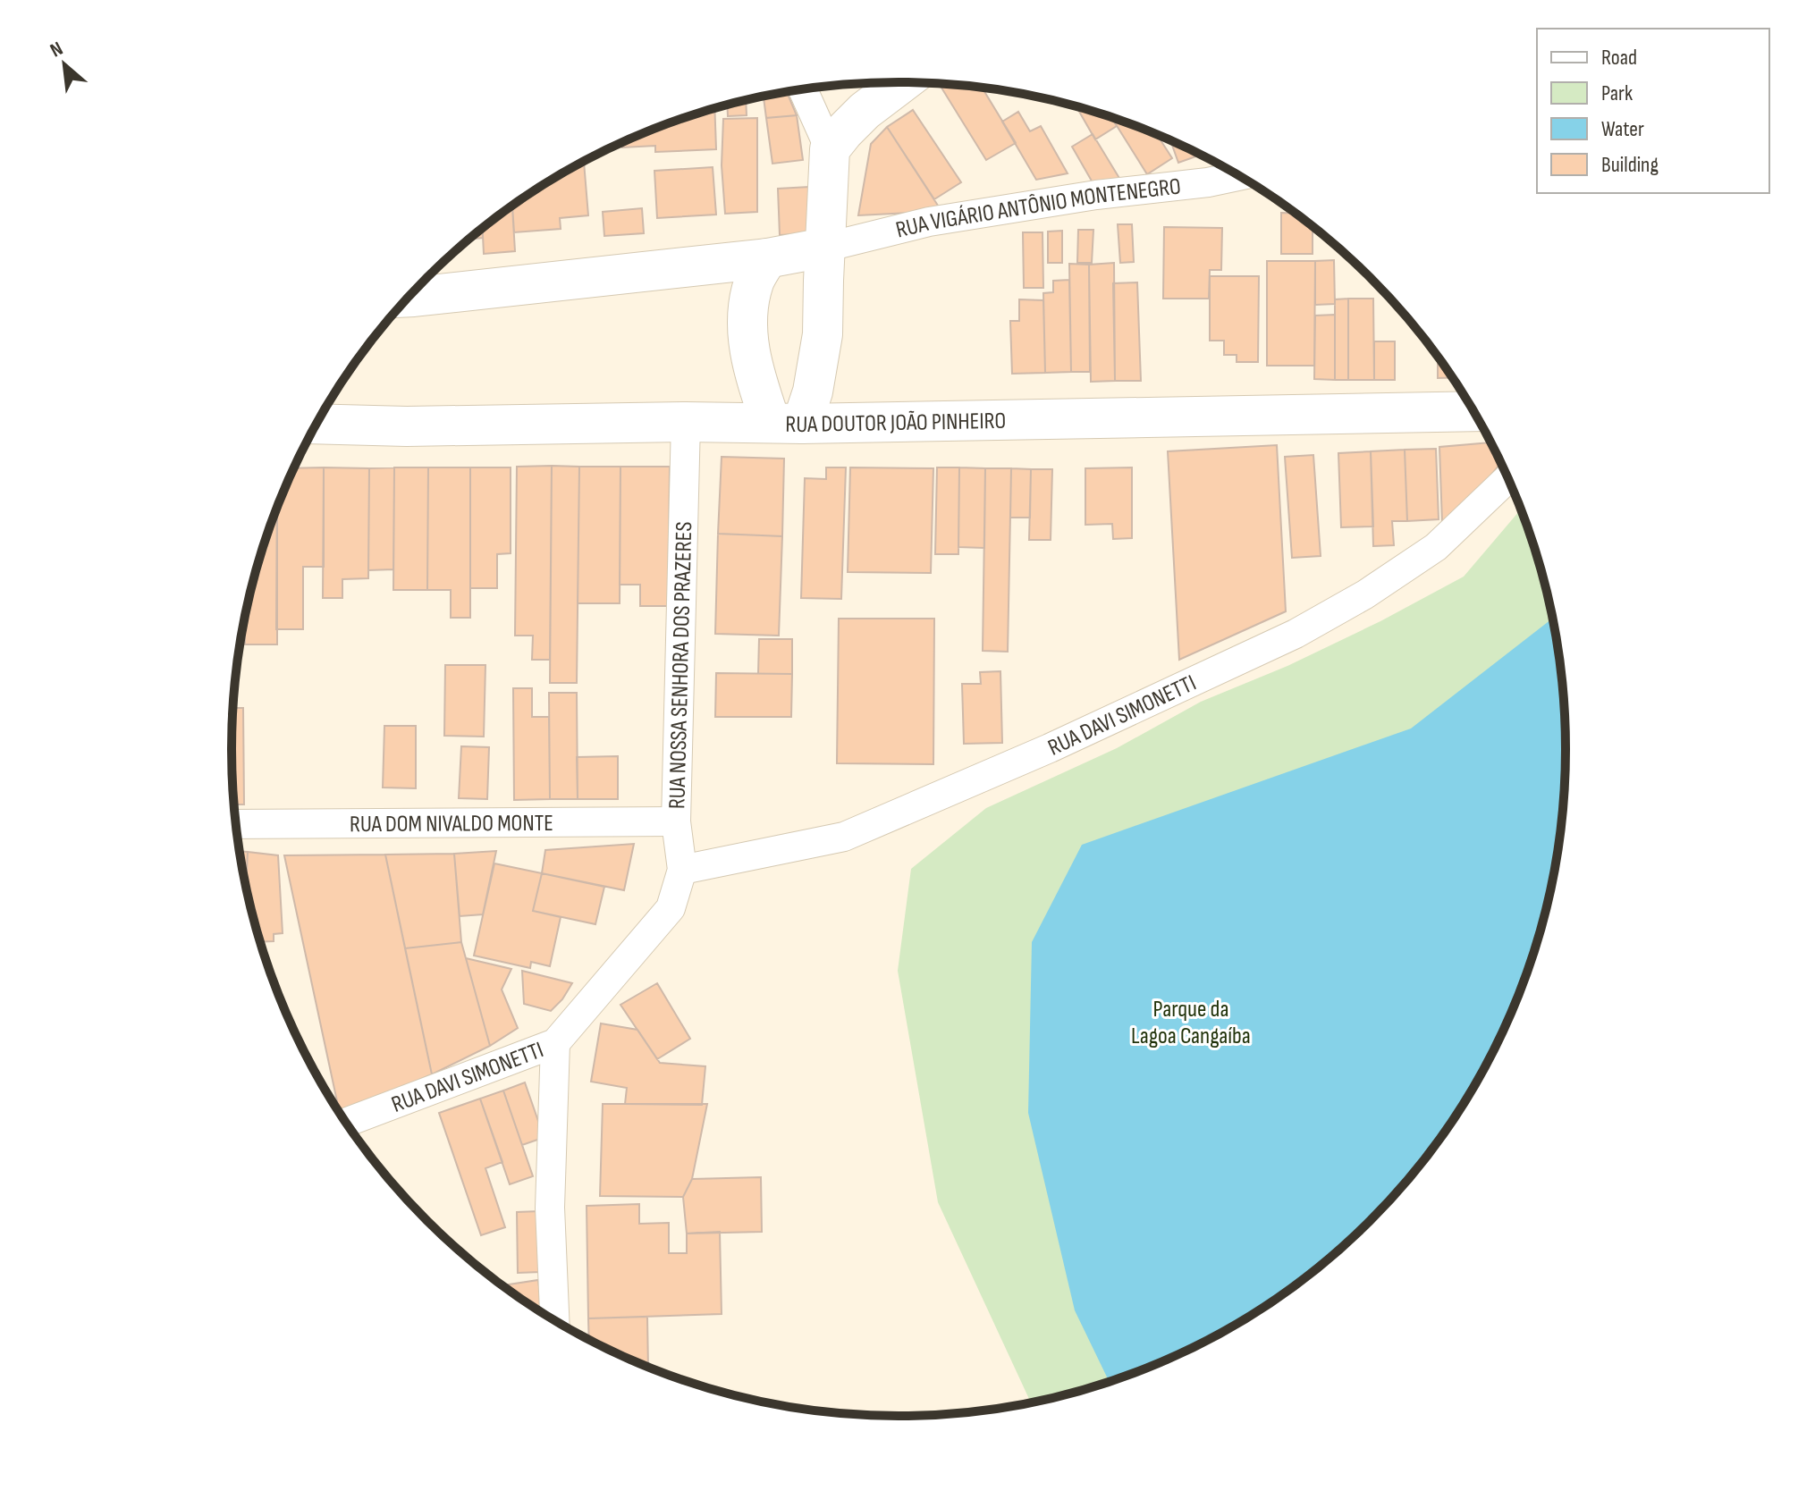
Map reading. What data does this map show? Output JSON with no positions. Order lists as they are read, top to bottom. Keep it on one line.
{"streets":{"street":["RUA VIGÁRIO ANTÔNIO MONTENEGRO","RUA DOUTOR JOÃO PINHEIRO","RUA NOSSA SENHORA DOS PRAZERES","RUA DAVI SIMONETTI","RUA DOM NIVALDO MONTE"]},"crossings":[["RUA DOUTOR JOÃO PINHEIRO","RUA NOSSA SENHORA DOS PRAZERES"],["RUA NOSSA SENHORA DOS PRAZERES","RUA DAVI SIMONETTI"],["RUA NOSSA SENHORA DOS PRAZERES","RUA DOM NIVALDO MONTE"]],"parks":["Parque da Lagoa Cangaíba"],"legend":["Road","Park","Water","Building"],"north":"top left"}
